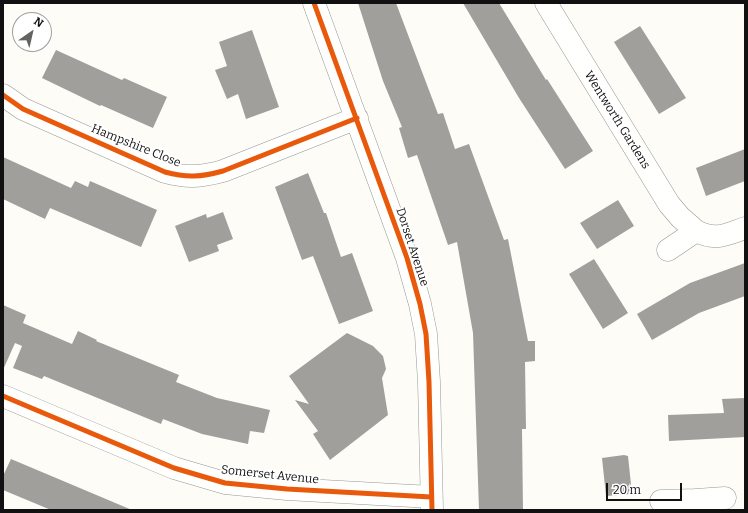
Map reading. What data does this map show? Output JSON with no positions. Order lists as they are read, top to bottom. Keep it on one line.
{"streets":{"street":["Wentworth Gardens","Hampshire Close","Dorset Avenue","Somerset Avenue"]},"crossings":[["Hampshire Close","Dorset Avenue"],["Dorset Avenue","Somerset Avenue"]],"scale_bar":"20 m","north":"top right"}
